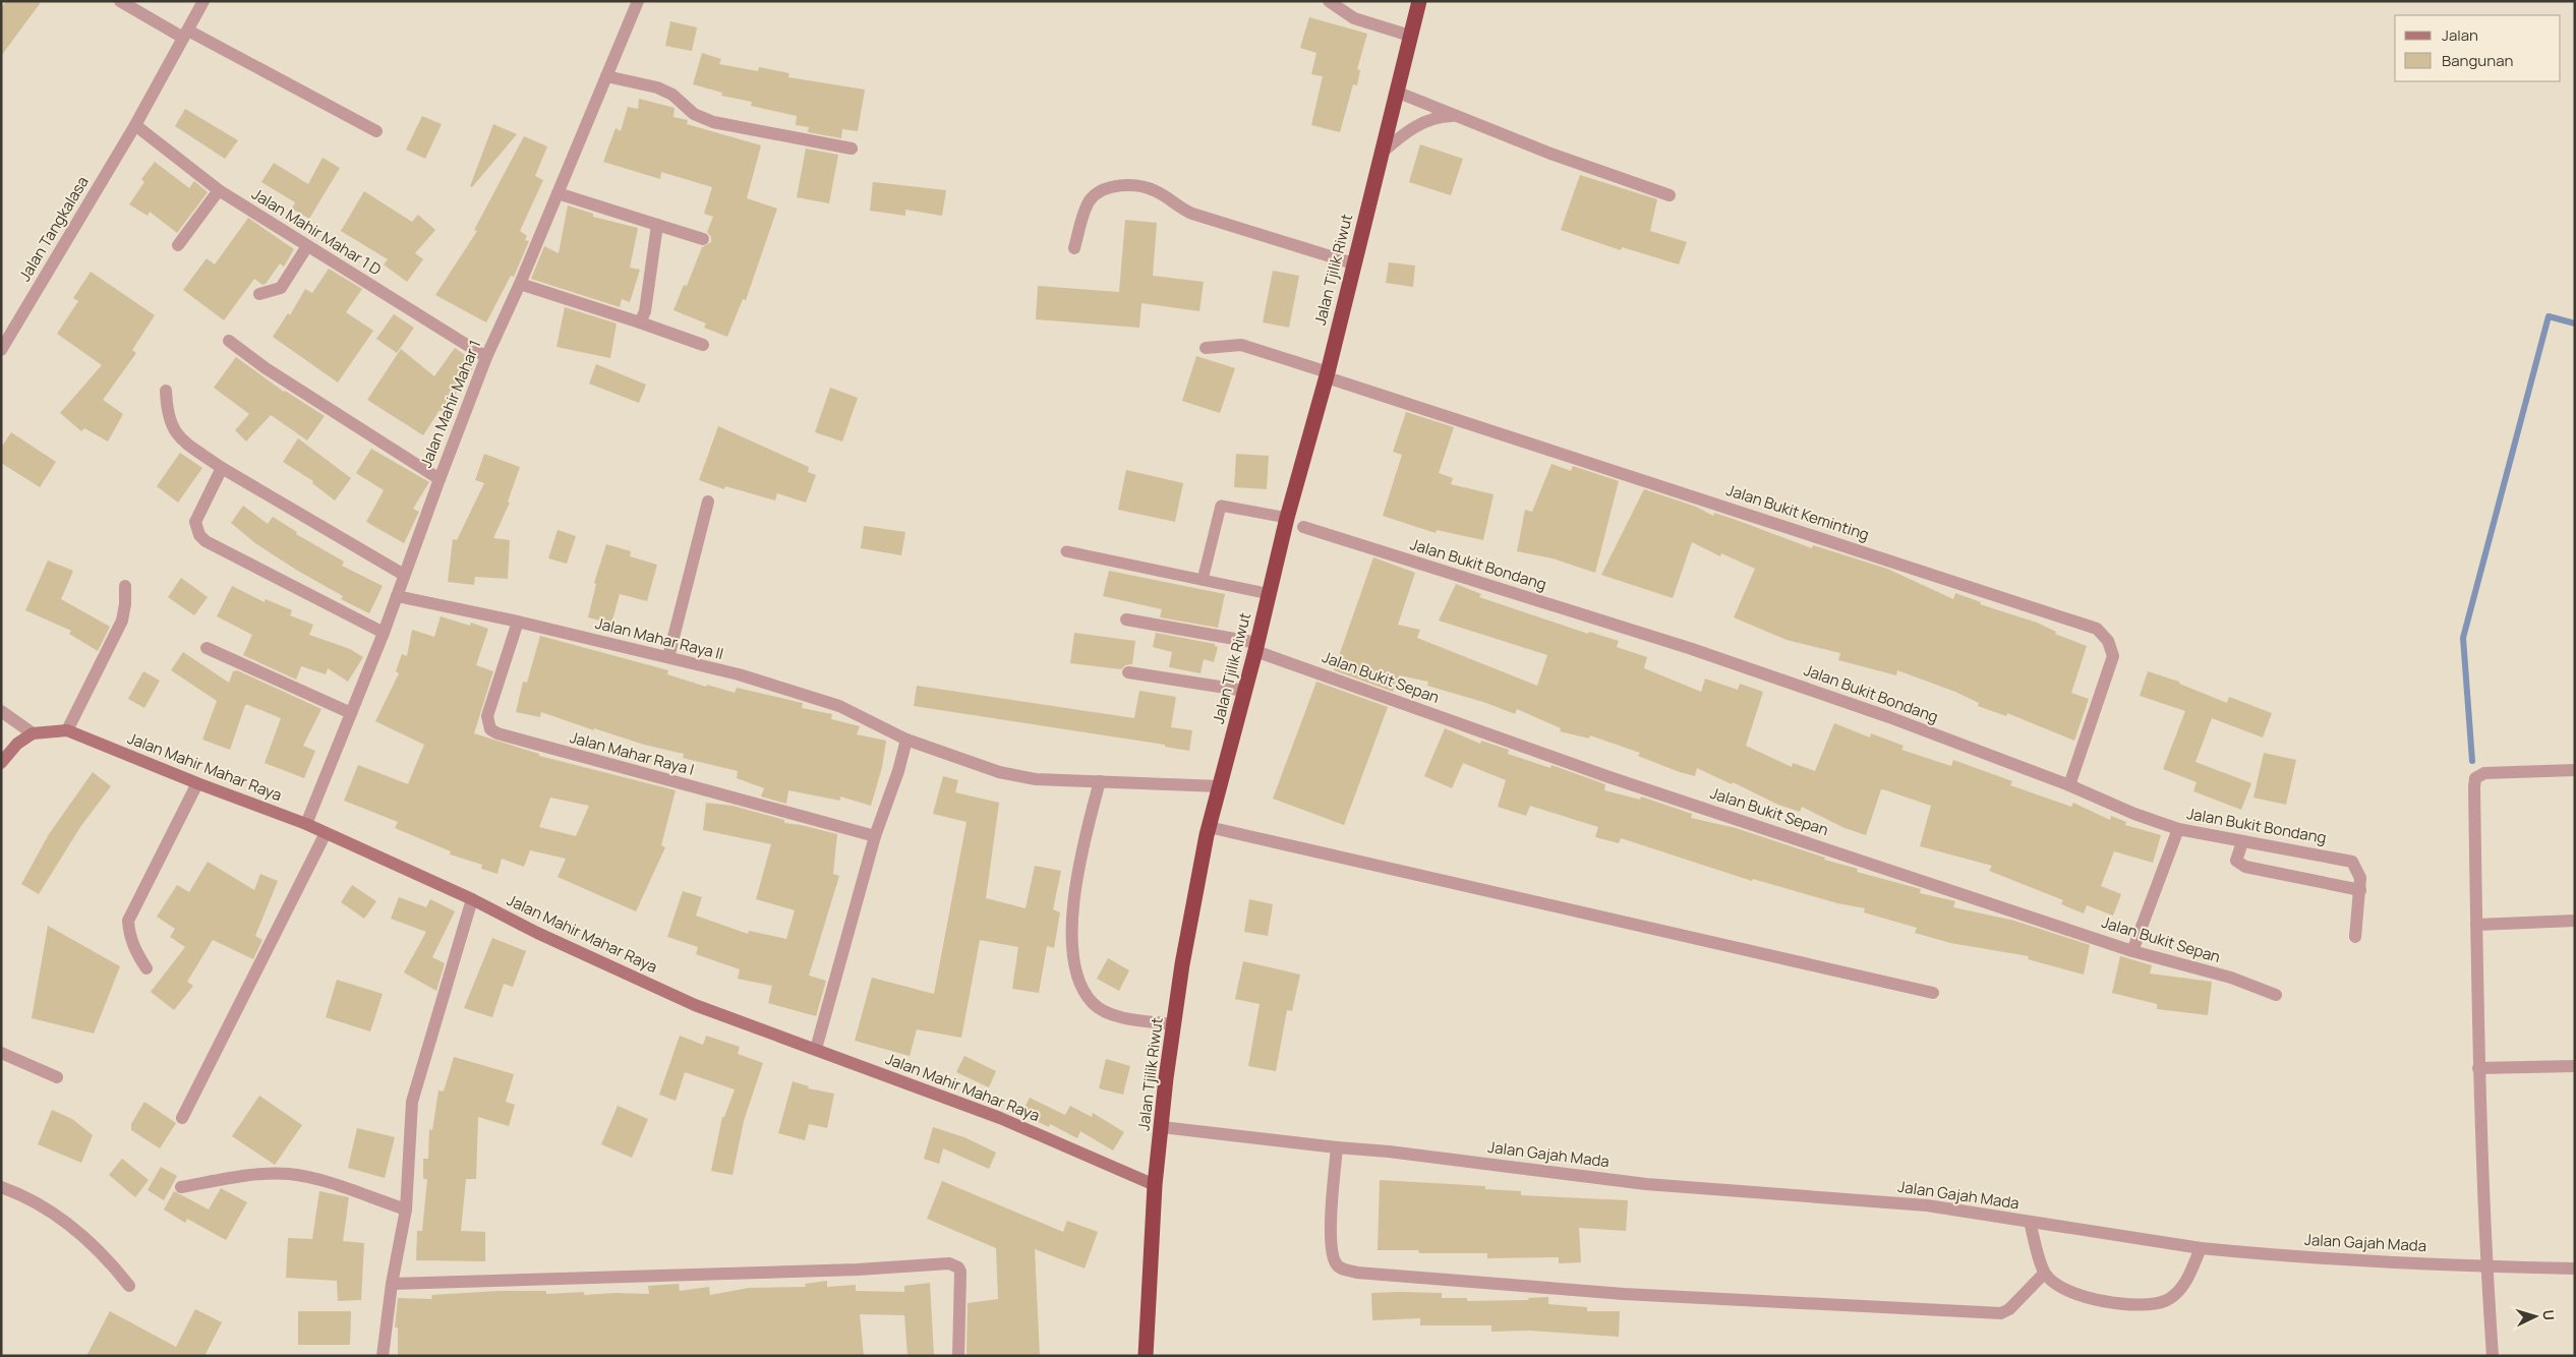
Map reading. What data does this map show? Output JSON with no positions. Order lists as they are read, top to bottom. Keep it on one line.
{"streets":{"highway":["Jalan Tjilik Riwut"],"main road":["Jalan Mahir Mahar Raya"],"street":["Jalan Tangkalasa","Jalan Mahir Mahar 1 D","Jalan Mahir Mahar 1","Jalan Bukit Keminting","Jalan Bukit Bondang","Jalan Mahar Raya II","Jalan Bukit Sepan","Jalan Mahar Raya I","Jalan Gajah Mada"]},"crossings":[["Jalan Tangkalasa","Jalan Mahir Mahar 1 D"],["Jalan Mahir Mahar 1 D","Jalan Mahir Mahar 1"],["Jalan Tjilik Riwut","Jalan Bukit Keminting"],["Jalan Tjilik Riwut","Jalan Mahar Raya II"],["Jalan Tjilik Riwut","Jalan Bukit Sepan"],["Jalan Tjilik Riwut","Jalan Mahir Mahar Raya"],["Jalan Tjilik Riwut","Jalan Gajah Mada"],["Jalan Mahir Mahar 1","Jalan Mahar Raya II"],["Jalan Mahir Mahar 1","Jalan Mahir Mahar Raya"],["Jalan Bukit Keminting","Jalan Bukit Bondang"],["Jalan Mahar Raya II","Jalan Mahar Raya I"]],"legend":["Jalan","Bangunan"],"north":"right"}
